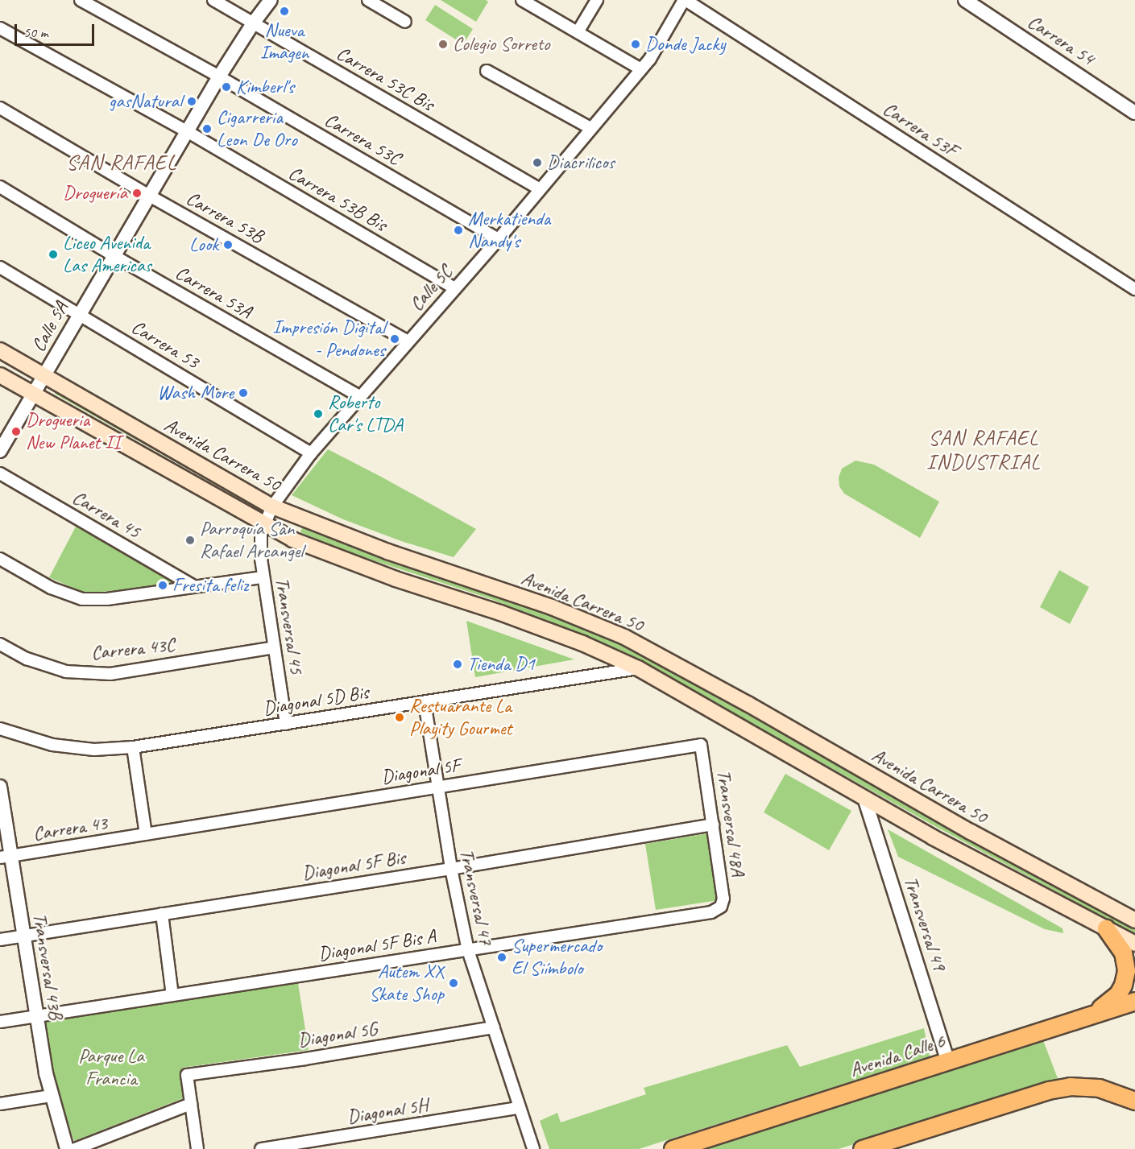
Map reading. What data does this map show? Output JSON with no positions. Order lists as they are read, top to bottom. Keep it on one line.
{"streets":{"main road":["Avenida Carrera 50","Avenida Calle 6"],"street":["Carrera 54","Carrera 53C Bis","Carrera 53F","Carrera 53C","Carrera 53B Bis","Carrera 53B","Calle 5C","Carrera 53A","Calle 5A","Carrera 53","Carrera 45","Transversal 45","Carrera 43C","Diagonal 5D Bis","Diagonal 5F","Transversal 48A","Carrera 43","Diagonal 5F Bis","Transversal 47","Transversal 49","Diagonal 5F Bis A","Transversal 43B","Diagonal 5G","Diagonal 5H"]},"crossings":[["Carrera 53C Bis","Calle 5C"],["Carrera 53C Bis","Calle 5A"],["Carrera 53F","Calle 5C"],["Carrera 53C","Calle 5C"],["Carrera 53C","Calle 5A"],["Carrera 53B Bis","Calle 5C"],["Carrera 53B Bis","Calle 5A"],["Carrera 53B","Calle 5C"],["Carrera 53B","Calle 5A"],["Calle 5C","Carrera 53A"],["Calle 5C","Carrera 53"],["Calle 5C","Avenida Carrera 50"],["Calle 5C","Transversal 45"],["Carrera 53A","Calle 5A"],["Calle 5A","Carrera 53"],["Calle 5A","Avenida Carrera 50"],["Avenida Carrera 50","Transversal 45"],["Avenida Carrera 50","Diagonal 5D Bis"],["Avenida Carrera 50","Transversal 49"],["Transversal 45","Carrera 43C"],["Transversal 45","Diagonal 5D Bis"],["Diagonal 5D Bis","Transversal 47"],["Diagonal 5F","Transversal 48A"],["Diagonal 5F","Carrera 43"],["Diagonal 5F","Transversal 47"],["Transversal 48A","Diagonal 5F Bis"],["Transversal 48A","Diagonal 5F Bis A"],["Carrera 43","Transversal 43B"],["Diagonal 5F Bis","Transversal 47"],["Diagonal 5F Bis","Transversal 43B"],["Transversal 47","Diagonal 5F Bis A"],["Transversal 47","Diagonal 5G"],["Transversal 47","Diagonal 5H"],["Transversal 49","Avenida Calle 6"],["Diagonal 5F Bis A","Transversal 43B"]],"districts":["SAN RAFAEL","SAN RAFAEL INDUSTRIAL"],"parks":["Parque La Francia"],"places":["Nueva Imagen","Colegio Sorreto","Donde Jacky","Kimberl's","gasNatural","Cigarreria Leon De Oro","Diacrilicos","Droguería","Merkatienda Nandy's","Look","Liceo Avenida Las Americas","Impresión Digital - Pendones","Wash More","Roberto Car's LTDA","Drogueria New Planet II","Parroquía San Rafael Arcangel","Fresita feliz","Tienda D1","Restuarante La Playity Gourmet","Supermercado El Siímbolo","Autem XX Skate Shop"],"scale_bar":"50 m"}
